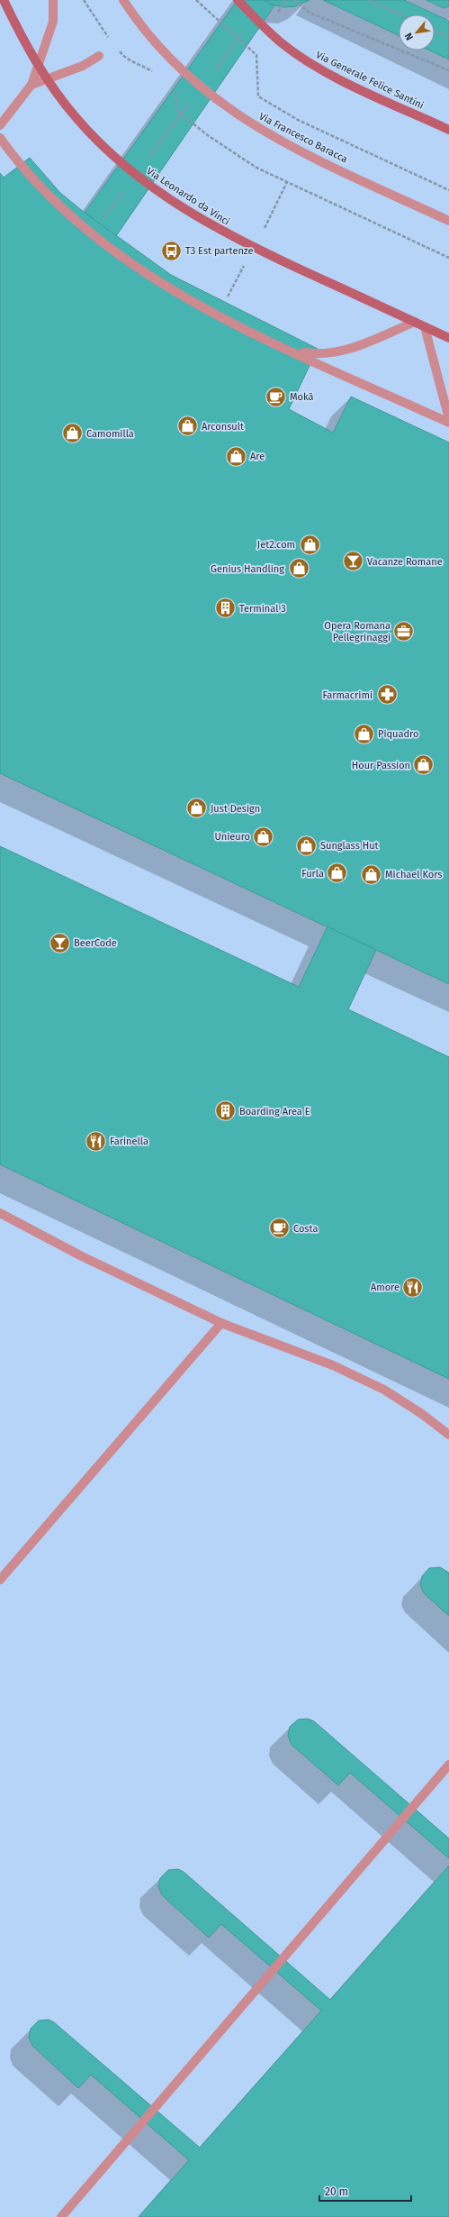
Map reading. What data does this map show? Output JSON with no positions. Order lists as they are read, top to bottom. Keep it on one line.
{"streets":{"main road":["Via Generale Felice Santini","Via Leonardo da Vinci"],"lane":["Via Francesco Baracca"]},"places":{"bus stop":["T3 Est partenze"],"cafe":["Mokā","Costa"],"shop":["Arconsult","Camomilla","Are","Jet2.com","Genius Handling","Piquadro","Hour Passion","Just Design","Unieuro","Sunglass Hut","Furla","Michael Kors"],"bar":["Vacanze Romane","BeerCode"],"building":["Terminal 3","Boarding Area E"],"office":["Opera Romana Pellegrinaggi"],"pharmacy":["Farmacrimi"],"restaurant":["Farinella","Amore"]},"scale_bar":"20 m","north":"bottom left"}
